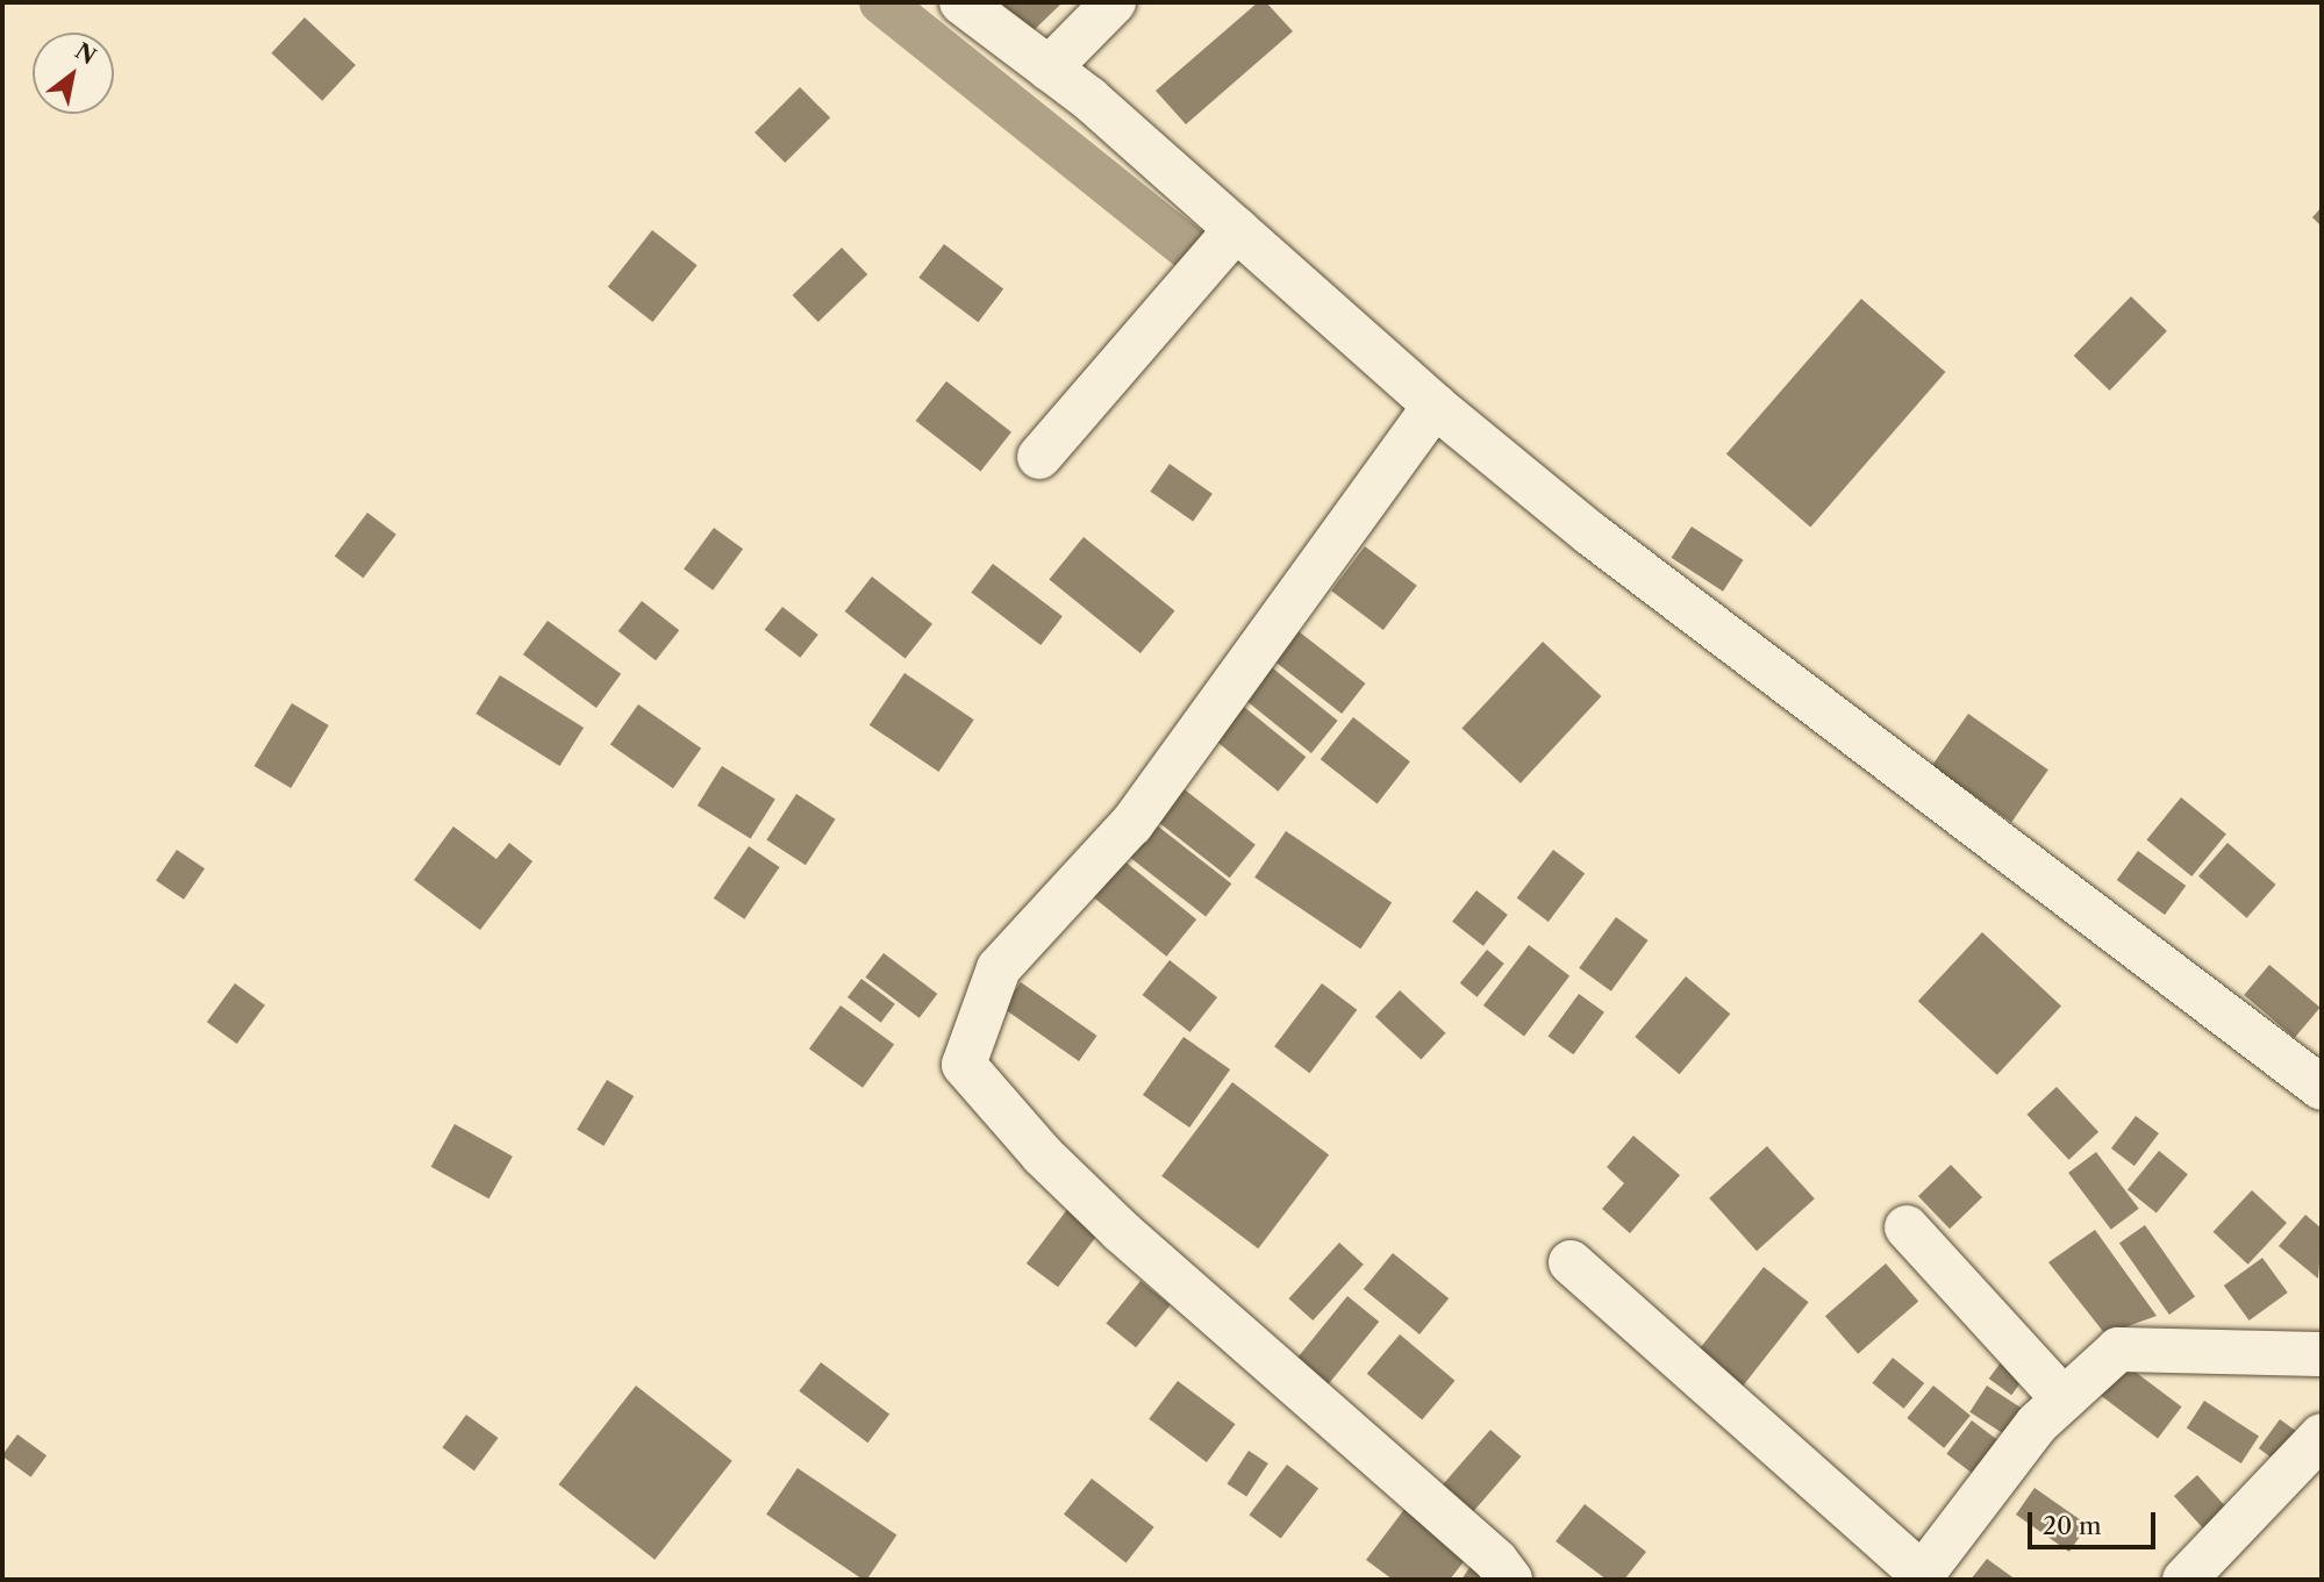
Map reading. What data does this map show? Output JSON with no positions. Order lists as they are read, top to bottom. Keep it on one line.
{"scale_bar":"20 m","north":"top right"}
